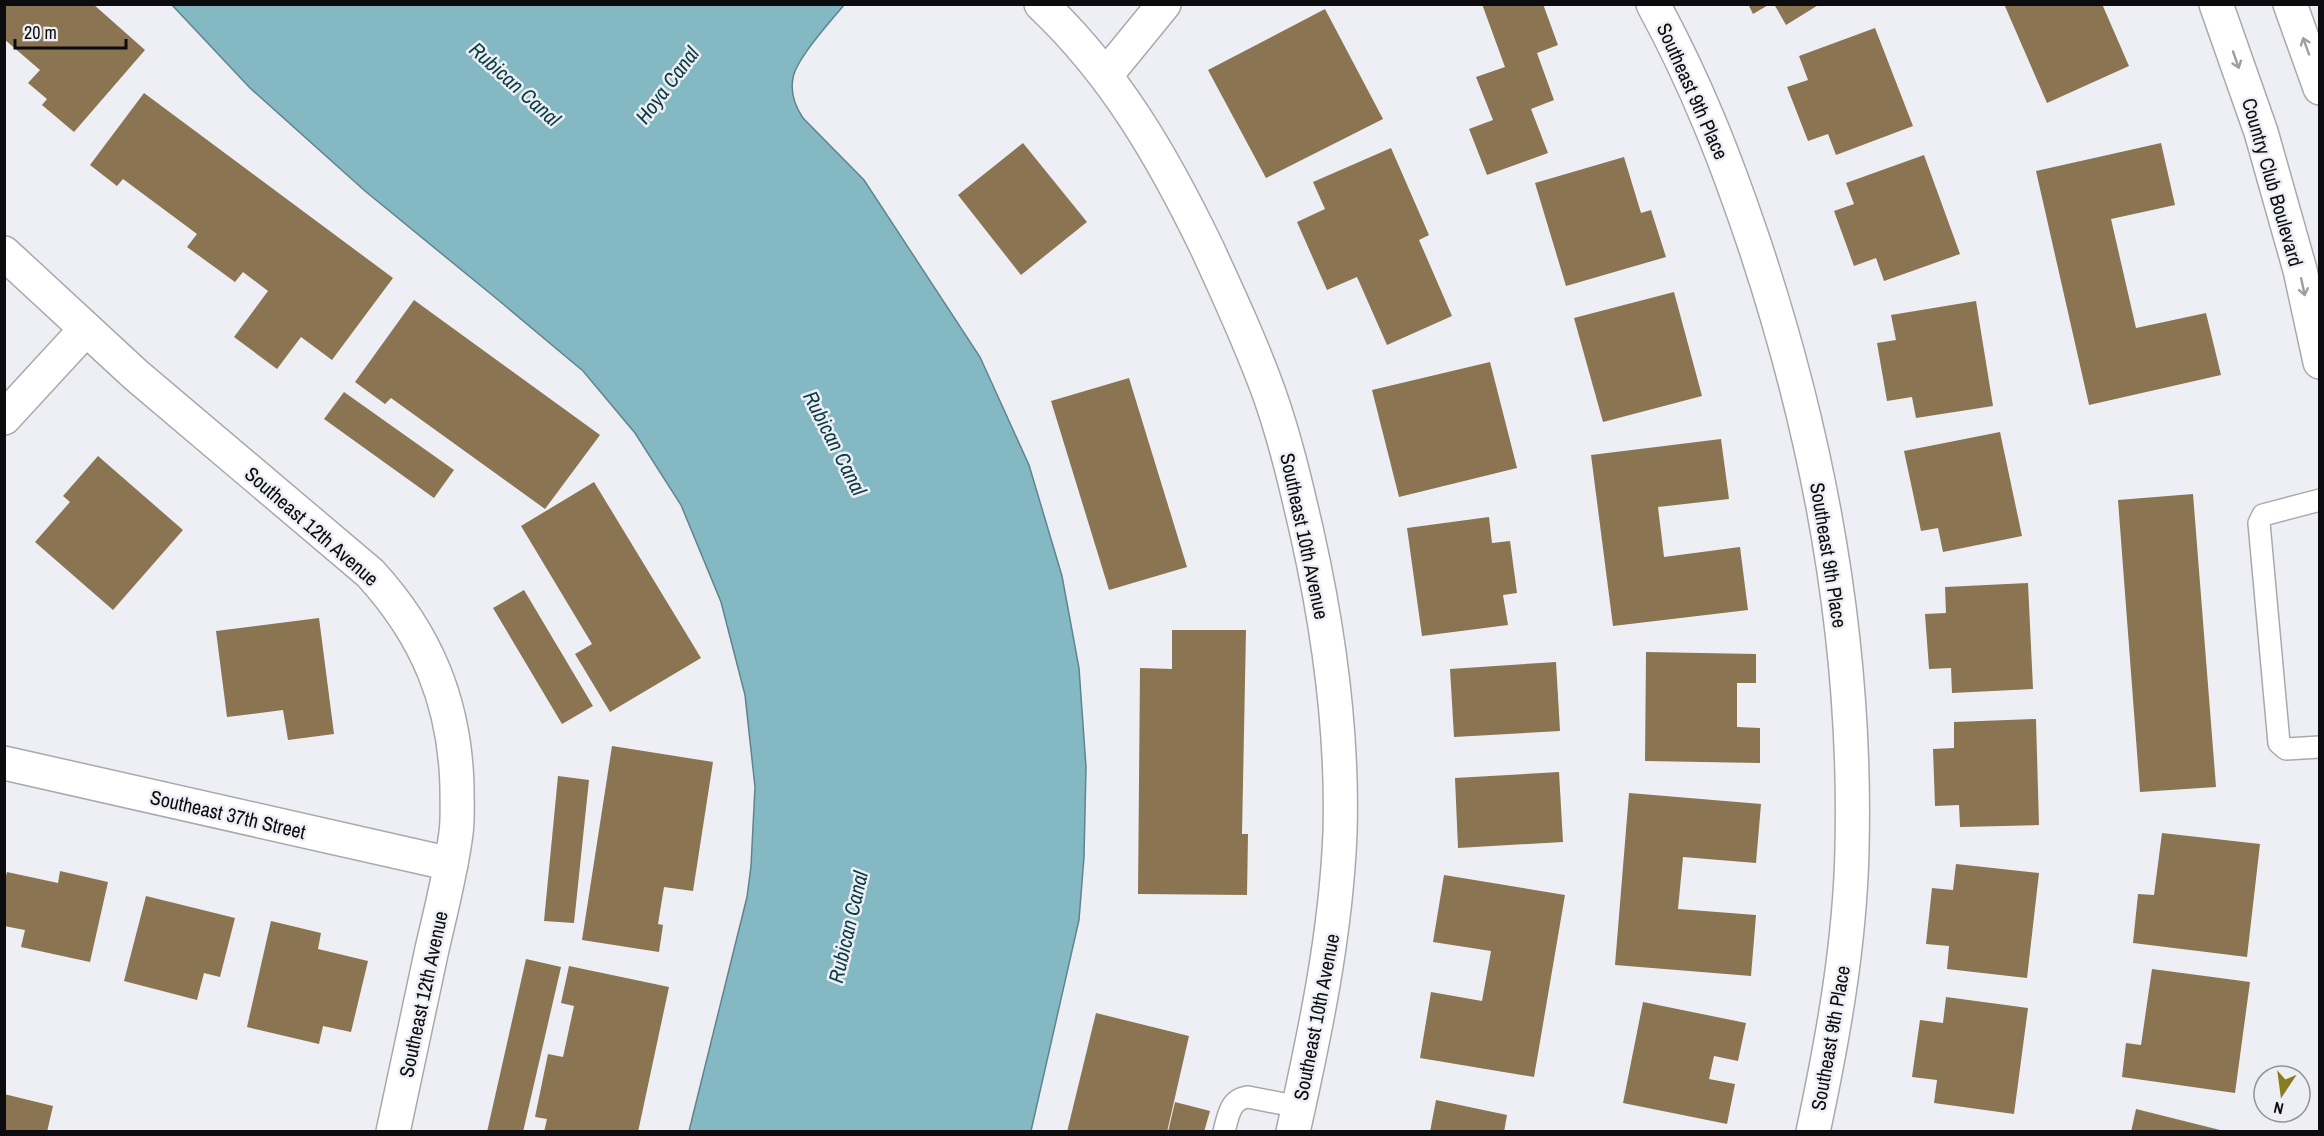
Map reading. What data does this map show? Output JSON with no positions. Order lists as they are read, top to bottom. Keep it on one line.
{"streets":{"street":["Southeast 9th Place","Country Club Boulevard","Southeast 12th Avenue","Southeast 10th Avenue","Southeast 37th Street"]},"crossings":[["Southeast 12th Avenue","Southeast 37th Street"]],"one_way":["Country Club Boulevard"],"water":["Rubican Canal","Hoya Canal"],"scale_bar":"20 m","north":"bottom"}
